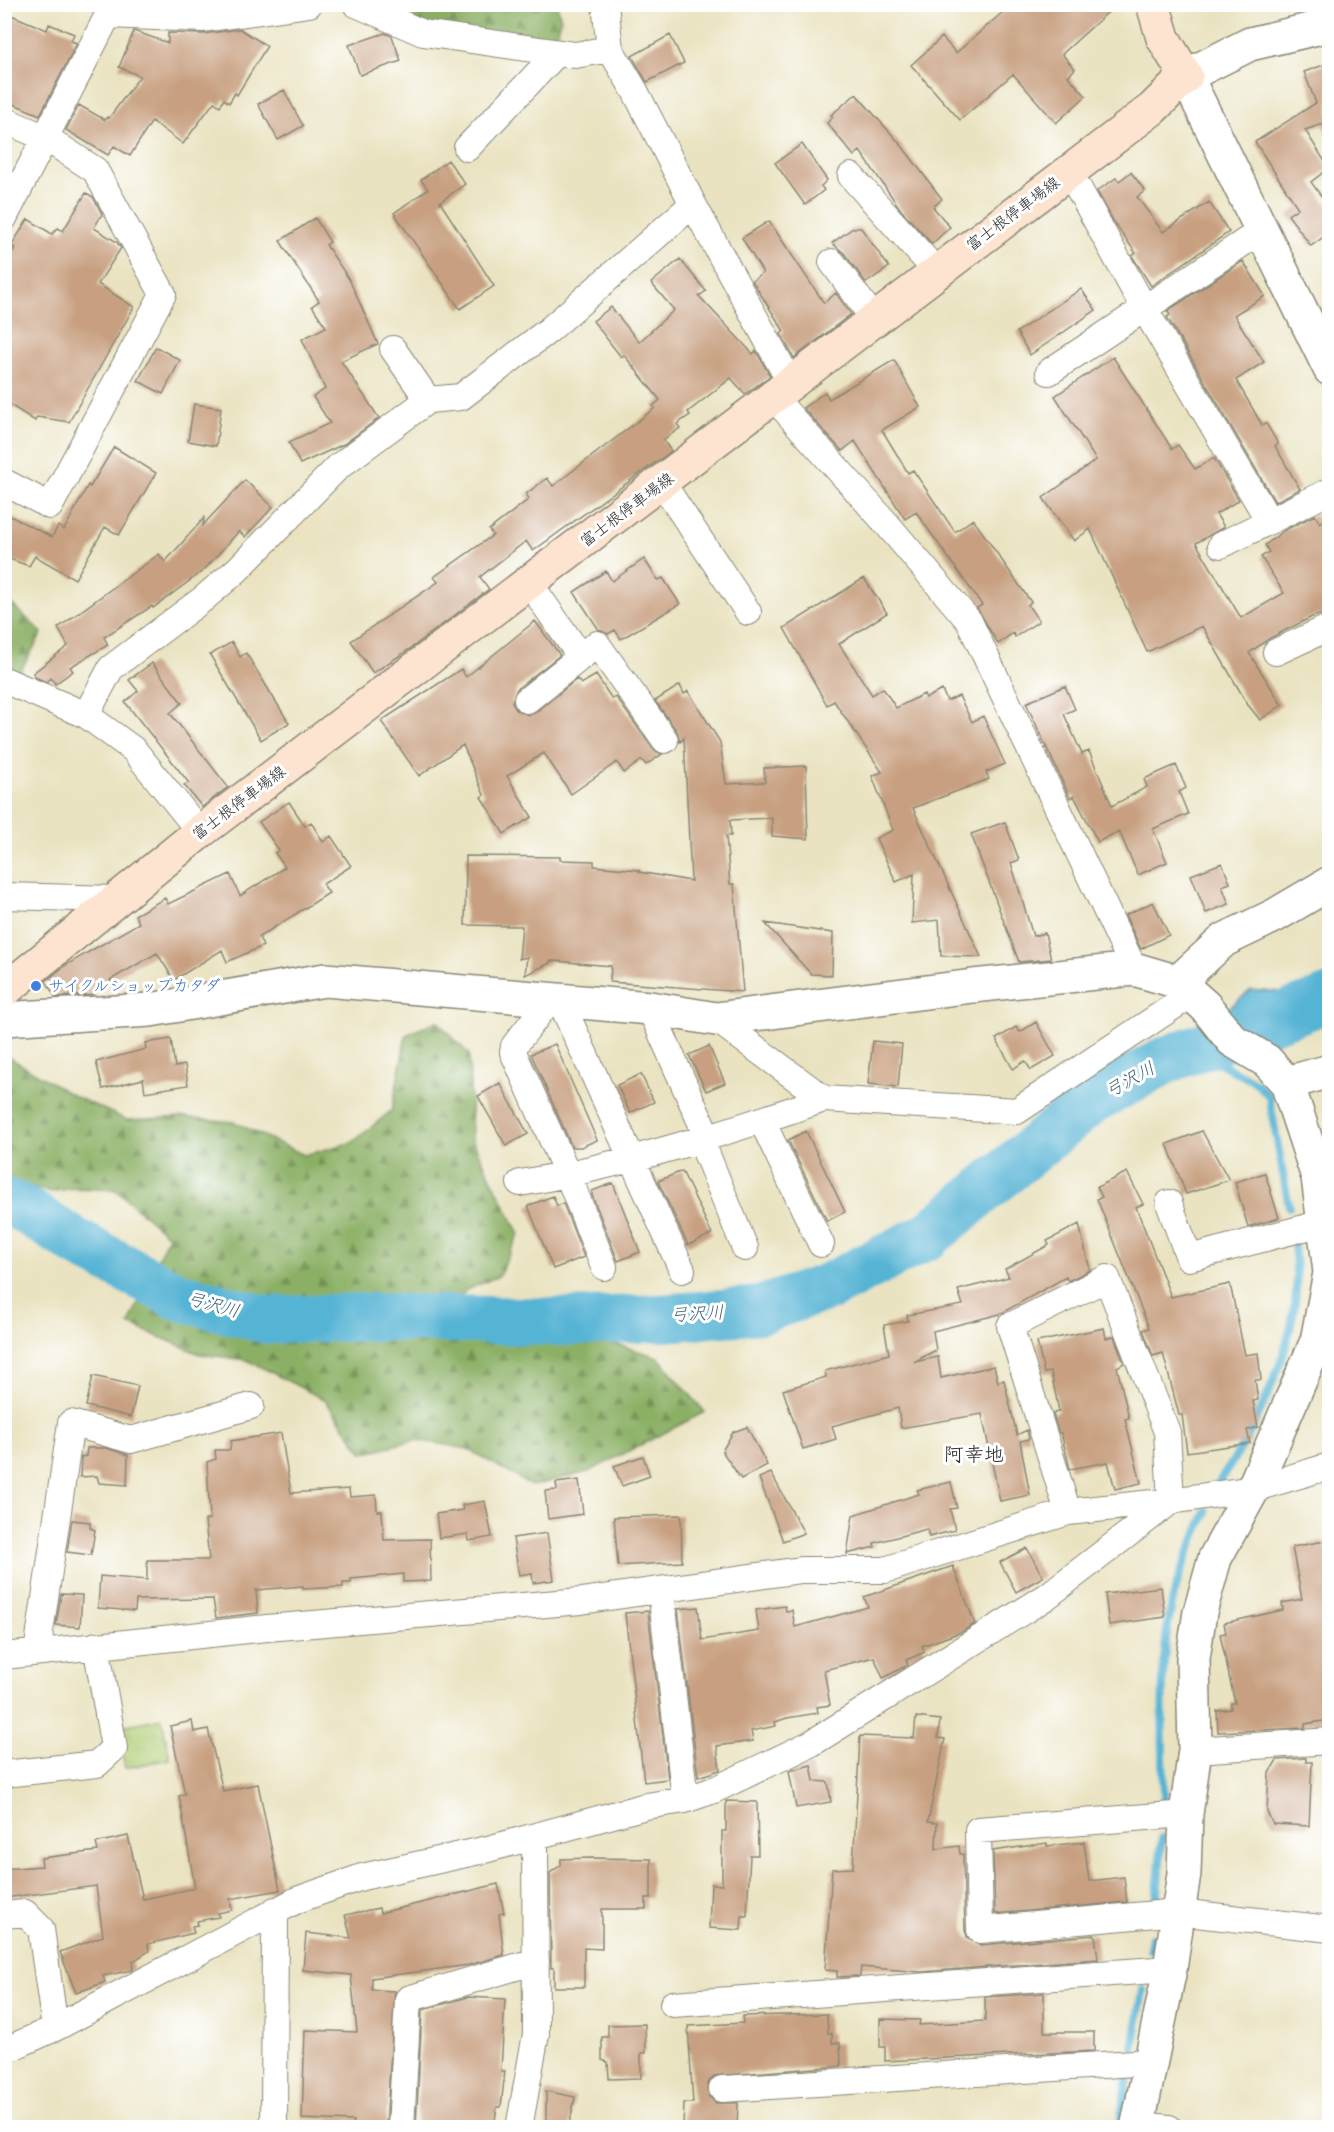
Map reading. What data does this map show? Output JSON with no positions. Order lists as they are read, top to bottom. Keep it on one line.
{"streets":{"main road":["富士根停車場線"]},"districts":["阿幸地"],"water":["弓沢川"],"places":["サイクルショップカタダ"]}
